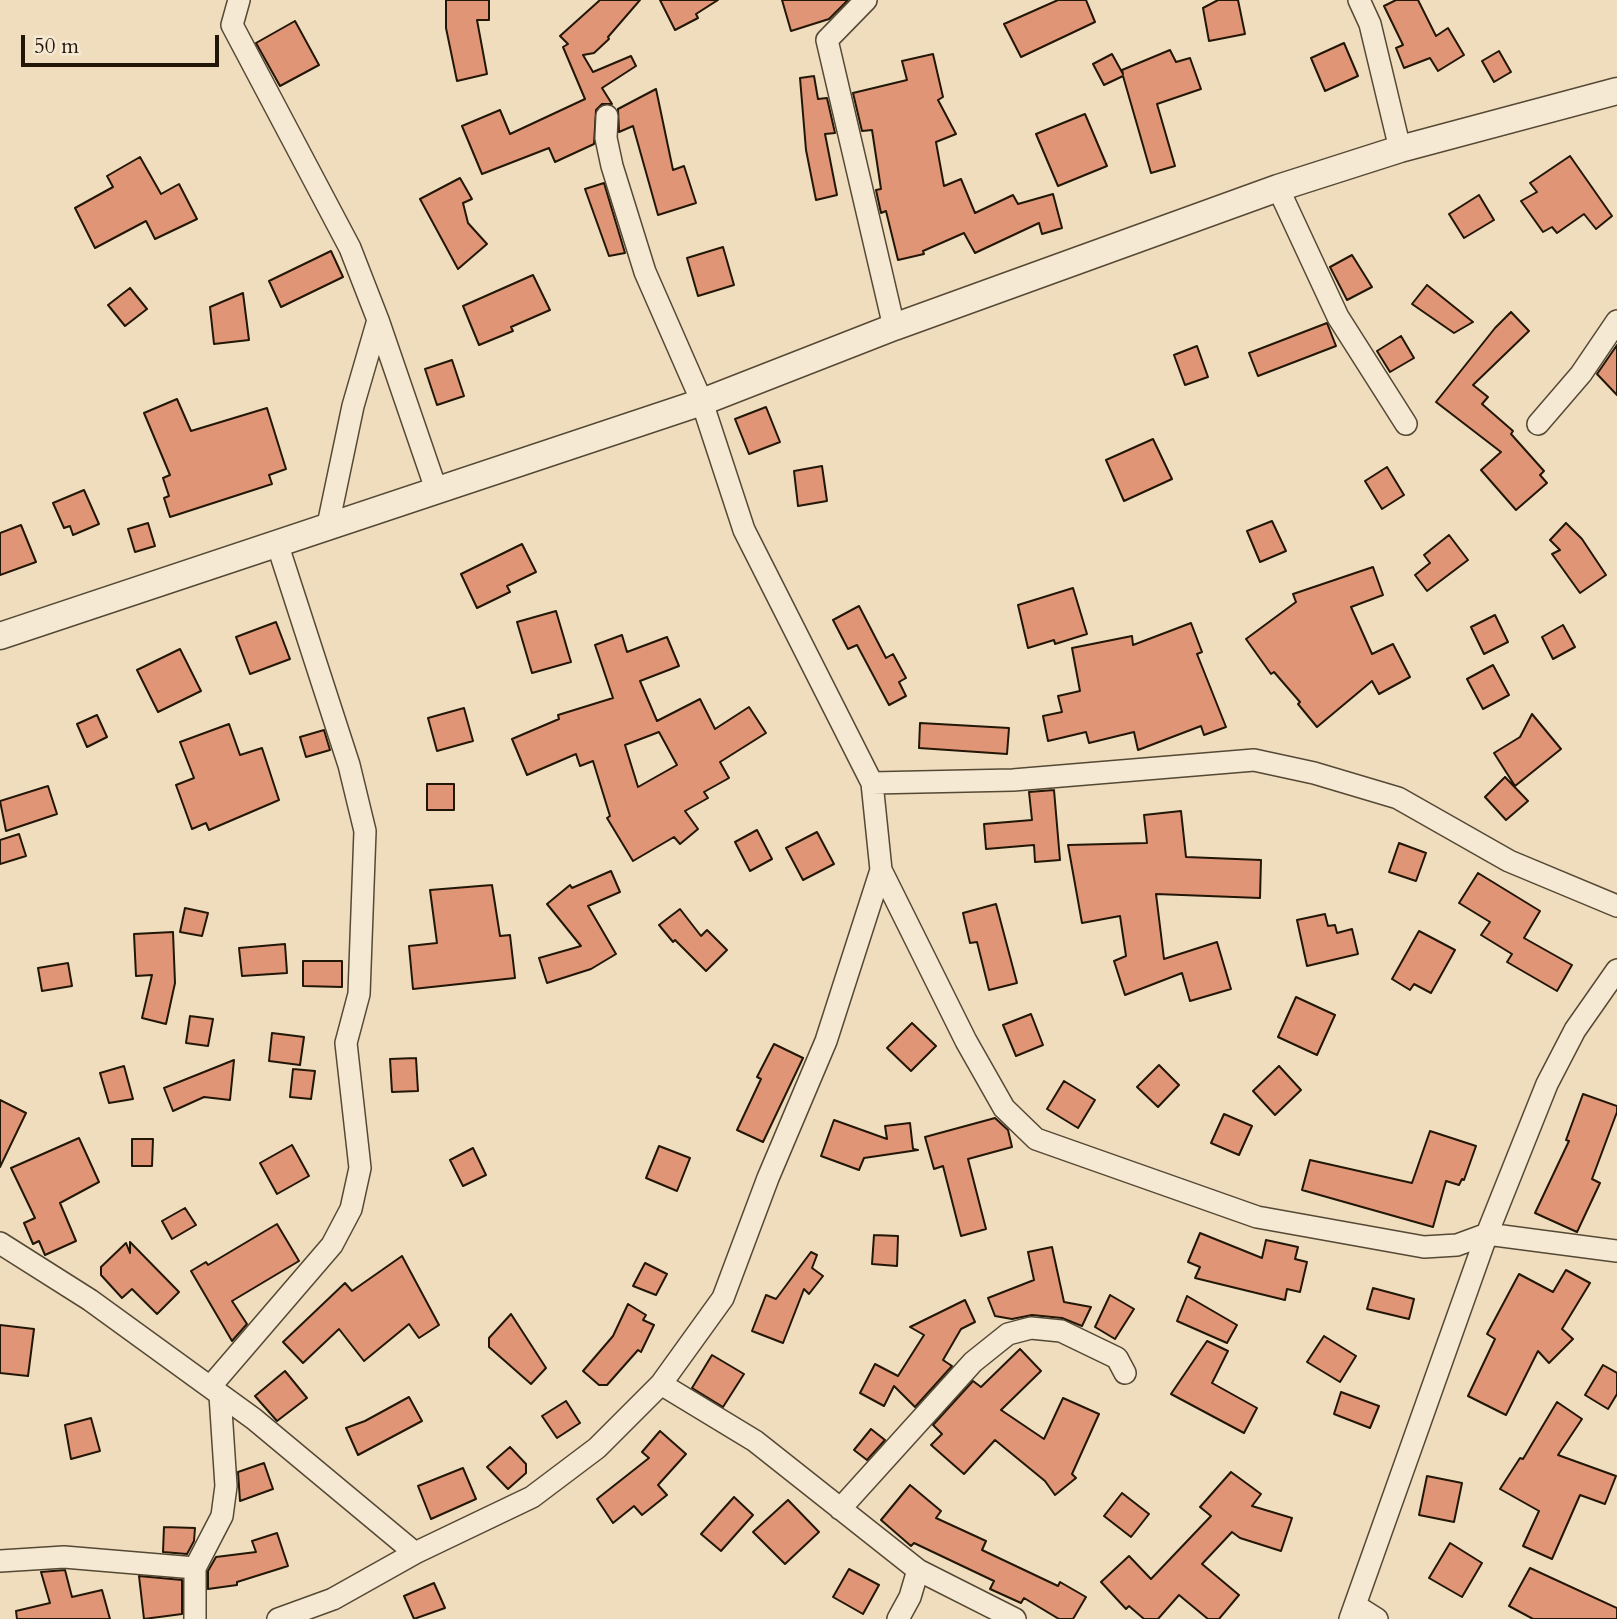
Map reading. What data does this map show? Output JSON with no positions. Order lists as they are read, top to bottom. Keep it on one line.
{"scale_bar":"50 m"}
